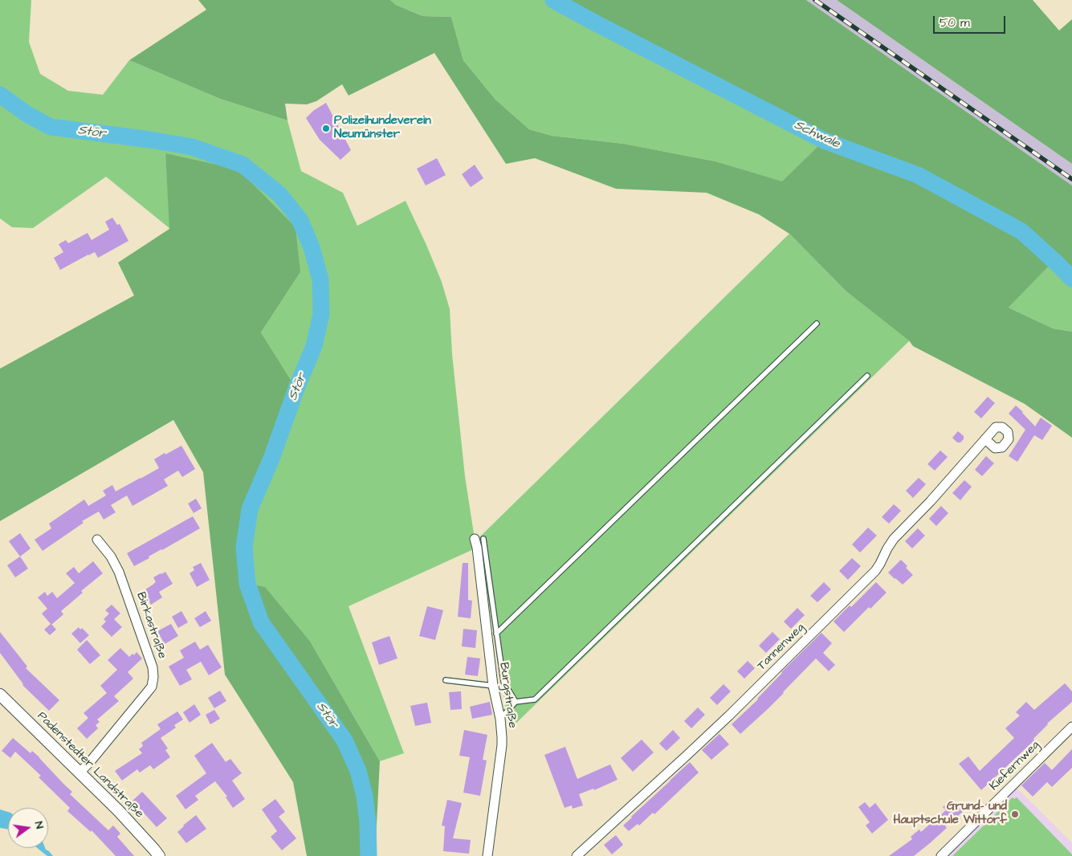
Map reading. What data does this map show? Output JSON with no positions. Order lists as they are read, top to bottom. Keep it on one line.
{"streets":{"street":["Birkastraße","Tannenweg","Burgstraße","Padenstedter Landstraße","Kiefernweg"]},"crossings":[["Birkastraße","Padenstedter Landstraße"]],"water":["Stör","Schwale"],"places":["Polizeihundeverein Neumünster","Grund- und Hauptschule Wittorf"],"scale_bar":"50 m","north":"right"}
